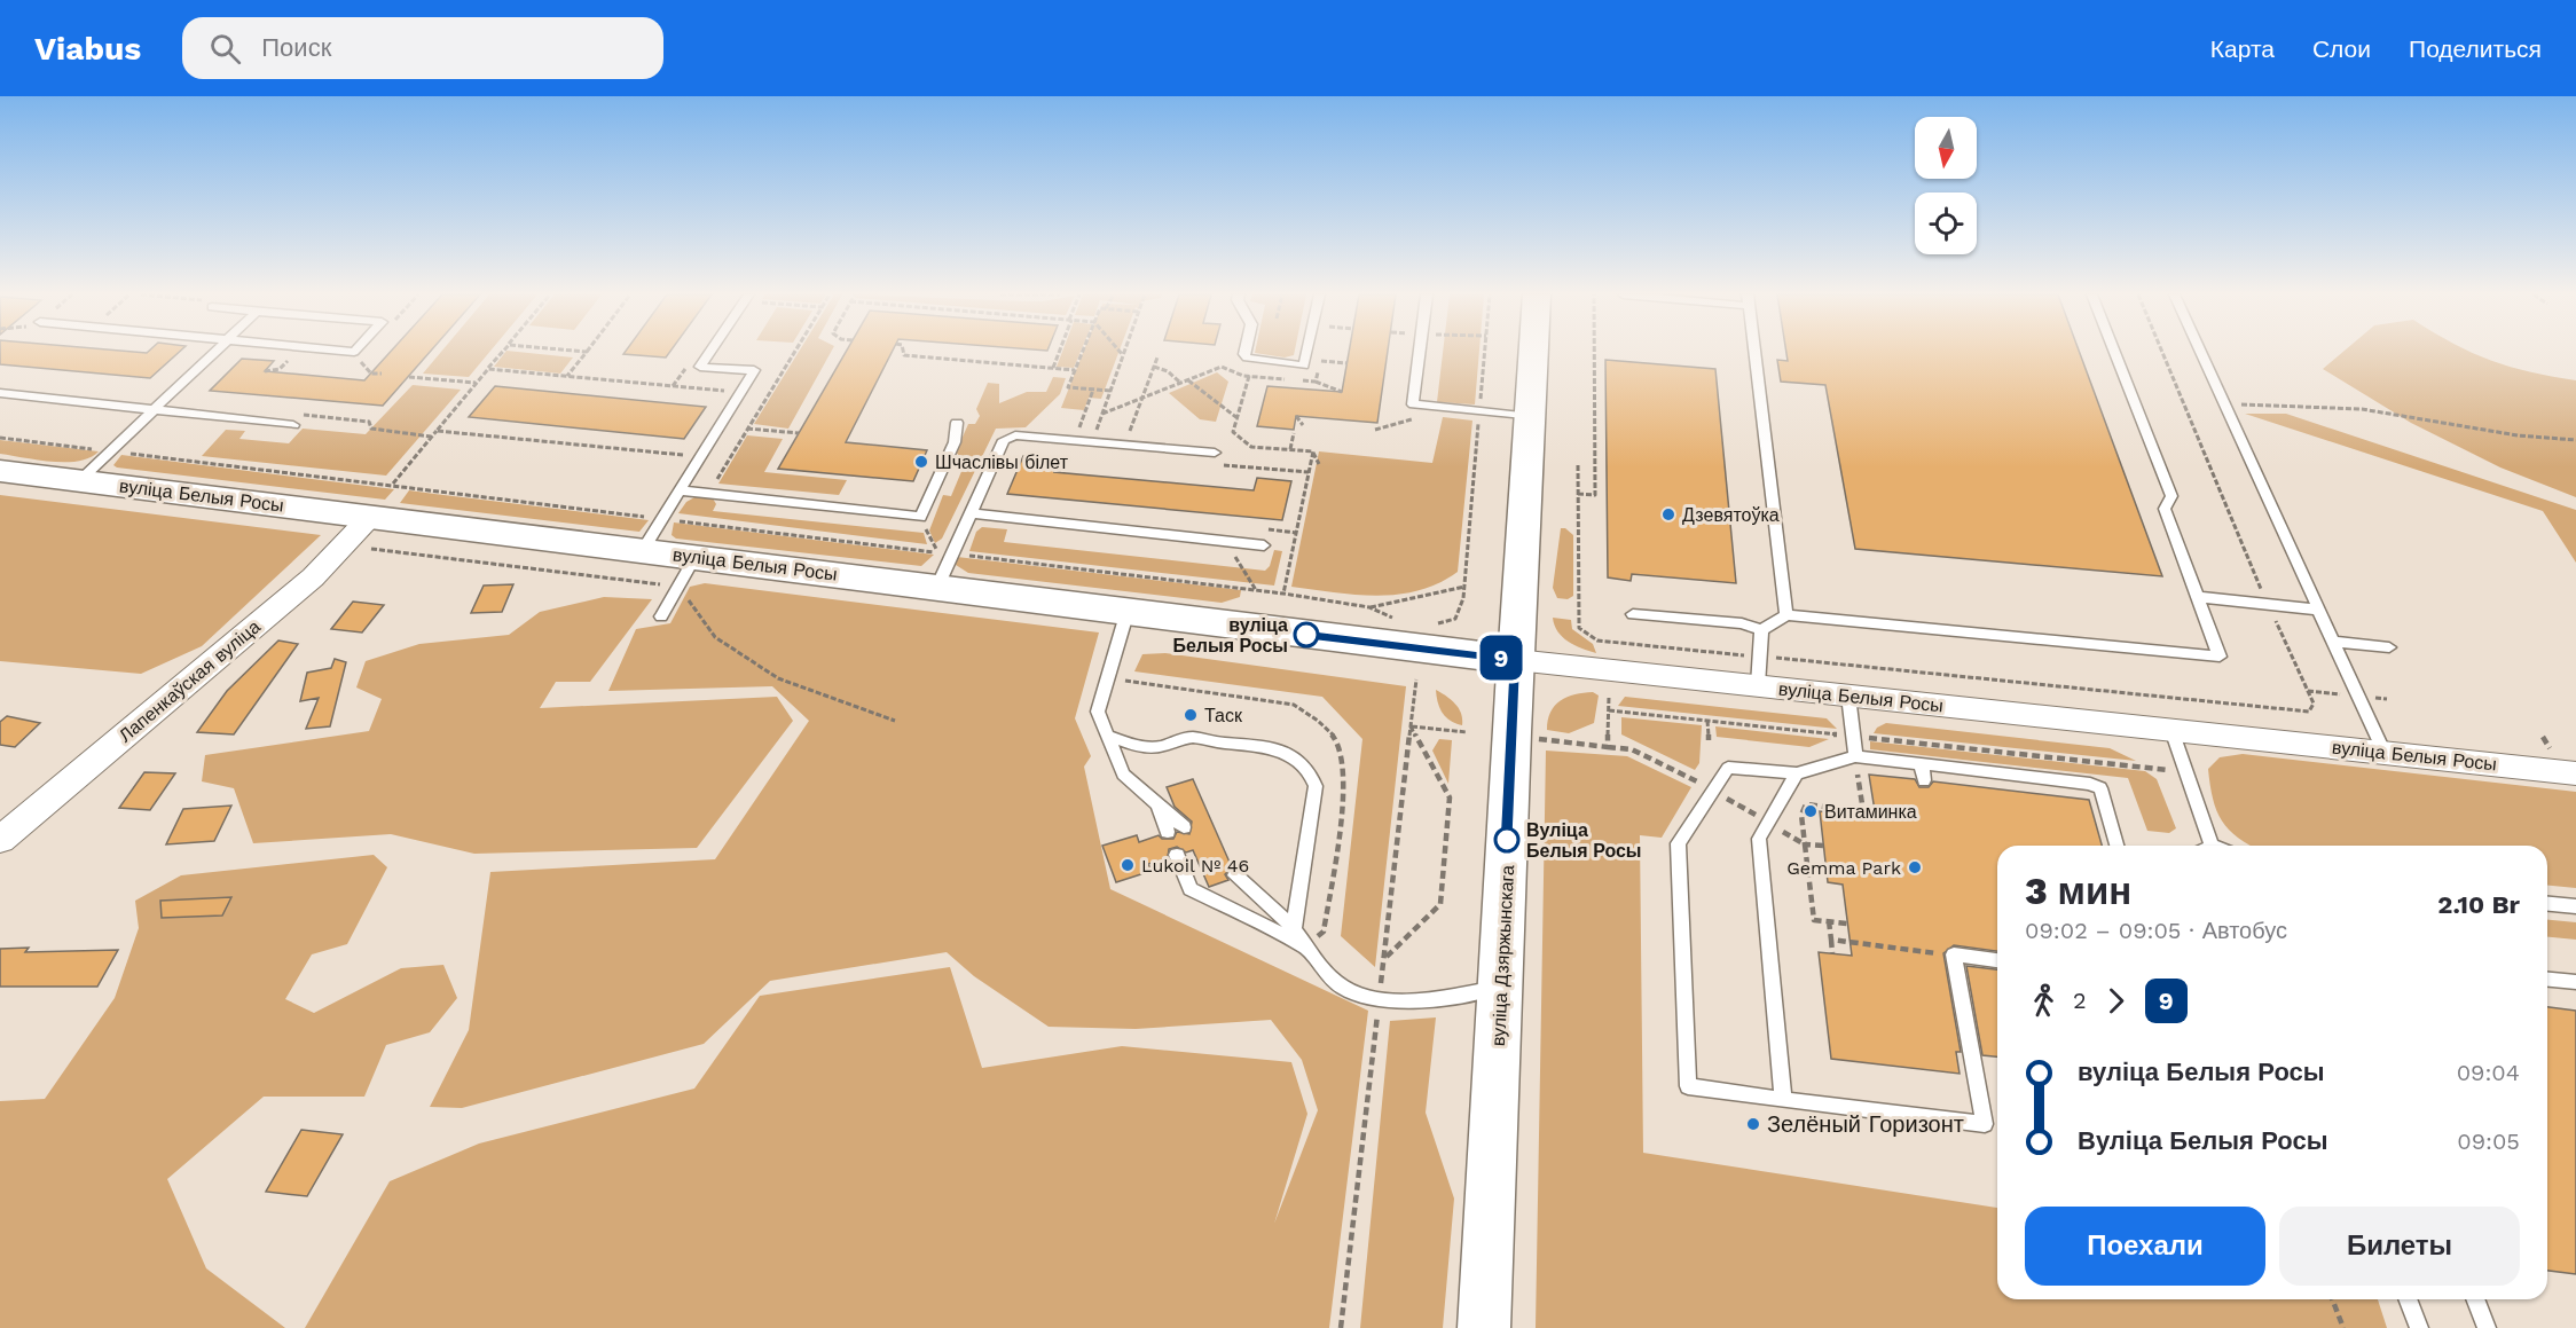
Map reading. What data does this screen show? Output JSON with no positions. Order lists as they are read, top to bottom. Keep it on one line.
{"streets":{"main road":["вуліца Белыя Росы","вуліца Дзяржынскага"],"street":["Лапенкаўская вуліца"]},"crossings":[["вуліца Белыя Росы","Лапенкаўская вуліца"],["вуліца Белыя Росы","вуліца Дзяржынскага"]],"places":["Шчаслівы білет","Дзевятоўка","вуліца Белыя Росы","Таск","Витаминка","Вуліца Белыя Росы","Lukoil № 46","Gemma Park","Зелёный Горизонт"],"lines":["bus line 9"],"north":"bottom","page":{"header":"Viabus","search":"Поиск","nav":["Карта","Слои","Поделиться"],"on_map":"9","heading":["3 мин","09:02 – 09:05 · Автобус","2.10 Br"],"legs":["2","9"],"list":[{"name":"вуліца Белыя Росы","value":"09:04"},{"name":"Вуліца Белыя Росы","value":"09:05"}],"buttons":["Поехали","Билеты"]}}
